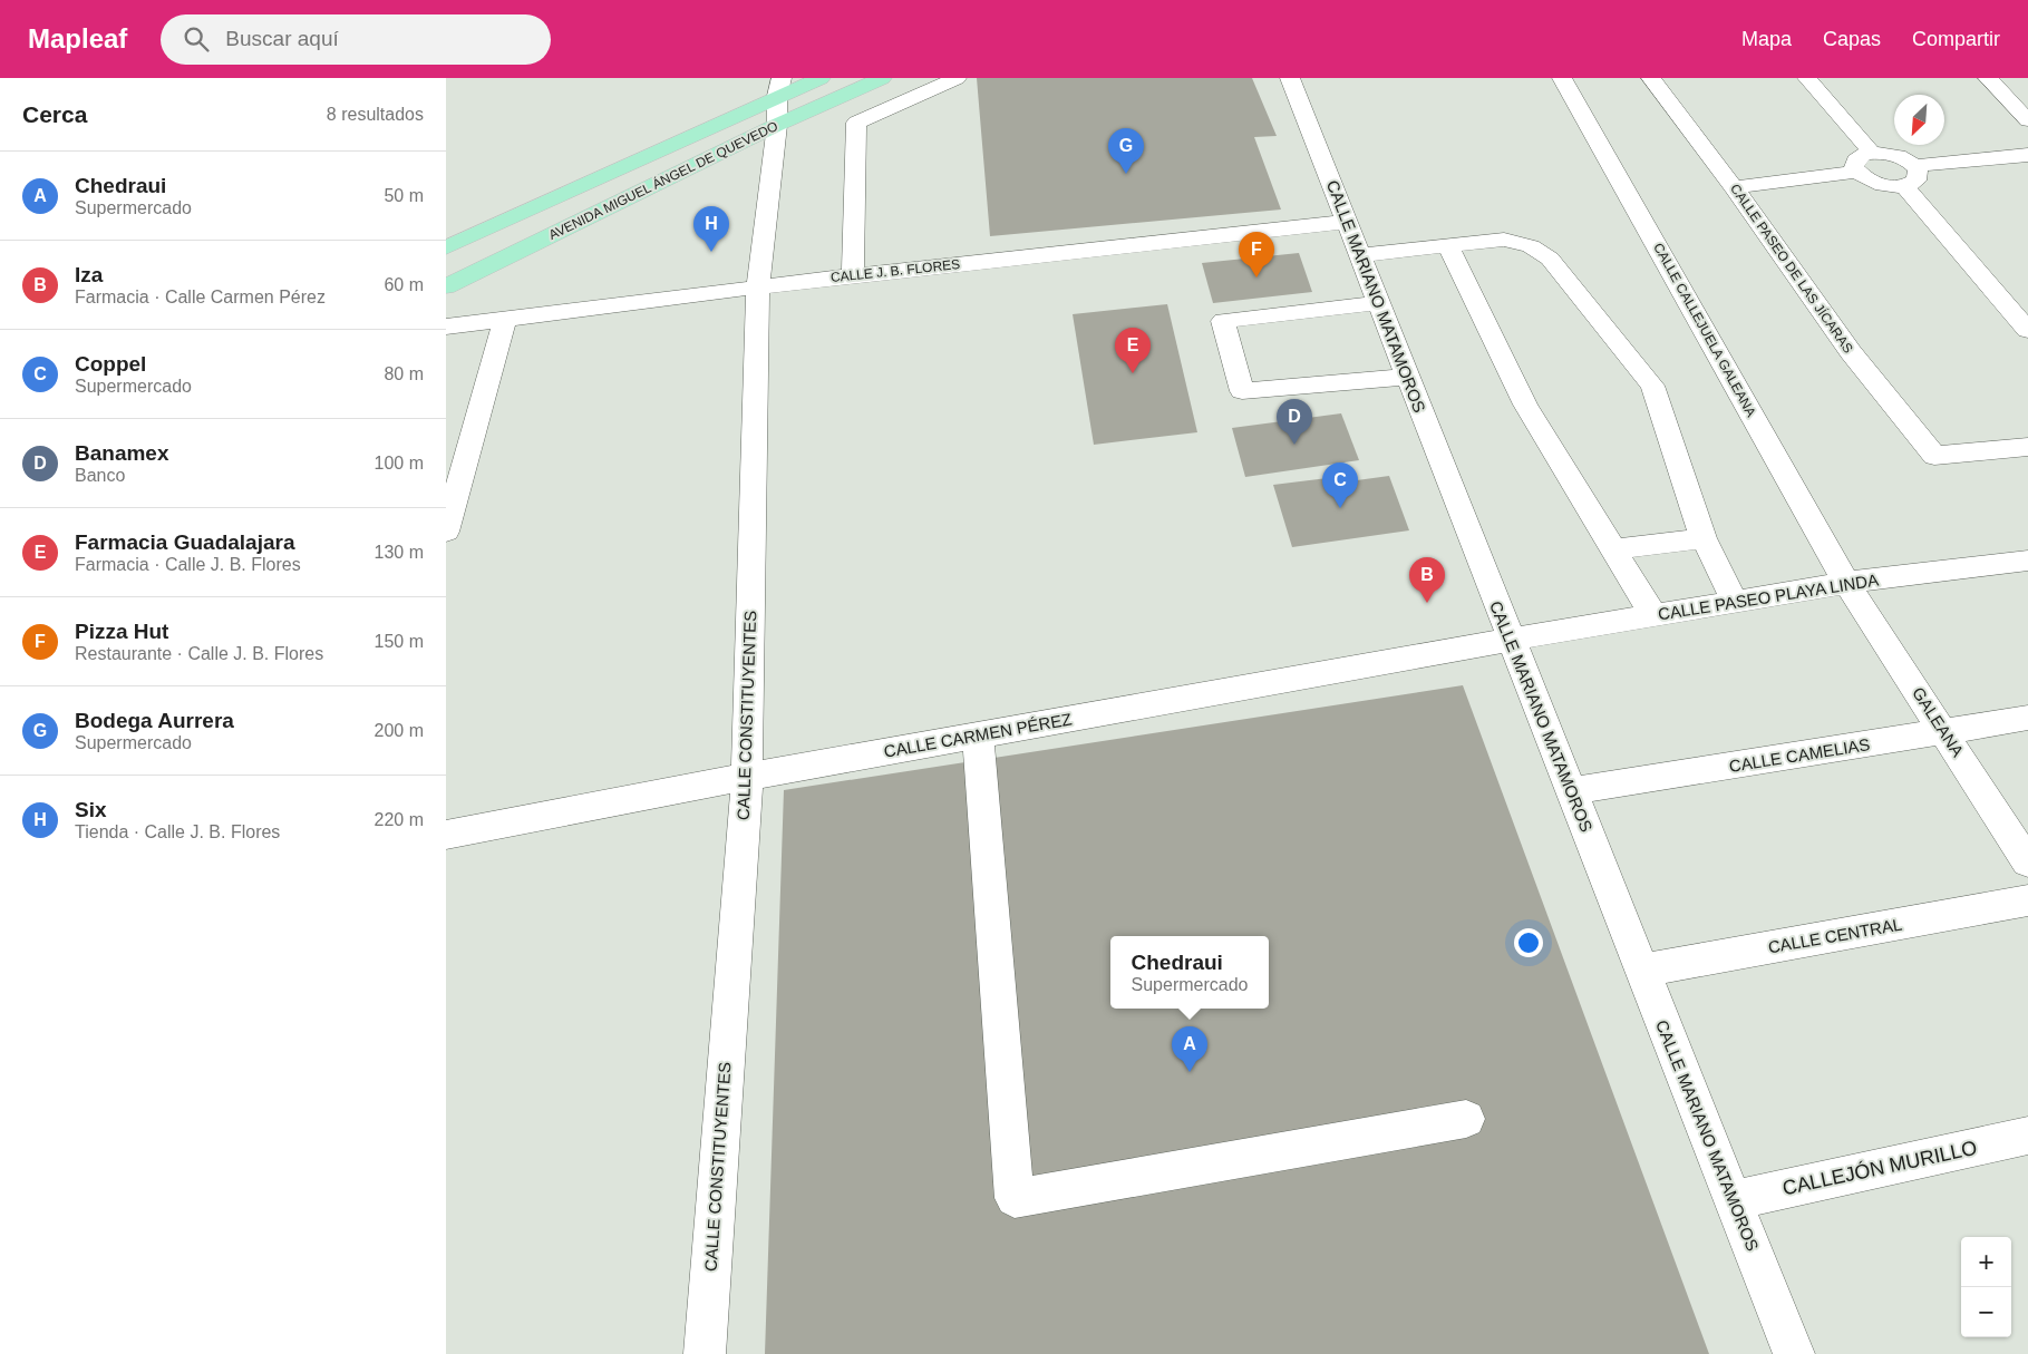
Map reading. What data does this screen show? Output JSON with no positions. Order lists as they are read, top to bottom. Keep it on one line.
{"streets":{"main road":["AVENIDA MIGUEL ÁNGEL DE QUEVEDO"],"street":["CALLE PASEO DE LAS JÍCARAS","CALLE J. B. FLORES","CALLE MARIANO MATAMOROS","CALLE CALLEJUELA GALEANA","CALLE PASEO PLAYA LINDA","CALLE CONSTITUYENTES","GALEANA","CALLE CARMEN PÉREZ","CALLE CAMELIAS","CALLE CENTRAL","CALLEJÓN MURILLO"]},"crossings":[["AVENIDA MIGUEL ÁNGEL DE QUEVEDO","CALLE CONSTITUYENTES"],["CALLE J. B. FLORES","CALLE MARIANO MATAMOROS"],["CALLE J. B. FLORES","CALLE CONSTITUYENTES"],["CALLE MARIANO MATAMOROS","CALLE PASEO PLAYA LINDA"],["CALLE MARIANO MATAMOROS","CALLE CARMEN PÉREZ"],["CALLE MARIANO MATAMOROS","CALLE CAMELIAS"],["CALLE MARIANO MATAMOROS","CALLE CENTRAL"],["CALLE MARIANO MATAMOROS","CALLEJÓN MURILLO"],["CALLE CALLEJUELA GALEANA","CALLE PASEO PLAYA LINDA"],["CALLE CALLEJUELA GALEANA","GALEANA"],["CALLE PASEO PLAYA LINDA","GALEANA"],["CALLE PASEO PLAYA LINDA","CALLE CARMEN PÉREZ"],["CALLE CONSTITUYENTES","CALLE CARMEN PÉREZ"],["GALEANA","CALLE CAMELIAS"]],"north":"bottom left","page":{"header":"Mapleaf","search":"Buscar aquí","nav":["Mapa","Capas","Compartir"],"heading":["Cerca","8 resultados"],"pins":["G","H","F","E","D","C","B","A"],"list":[{"mark":"A","name":"Chedraui","note":"Supermercado","value":"50 m"},{"mark":"B","name":"Iza","note":"Farmacia · Calle Carmen Pérez","value":"60 m"},{"mark":"C","name":"Coppel","note":"Supermercado","value":"80 m"},{"mark":"D","name":"Banamex","note":"Banco","value":"100 m"},{"mark":"E","name":"Farmacia Guadalajara","note":"Farmacia · Calle J. B. Flores","value":"130 m"},{"mark":"F","name":"Pizza Hut","note":"Restaurante · Calle J. B. Flores","value":"150 m"},{"mark":"G","name":"Bodega Aurrera","note":"Supermercado","value":"200 m"},{"mark":"H","name":"Six","note":"Tienda · Calle J. B. Flores","value":"220 m"}],"popup":["Chedraui","Supermercado"],"map_buttons":["+","−"]}}
